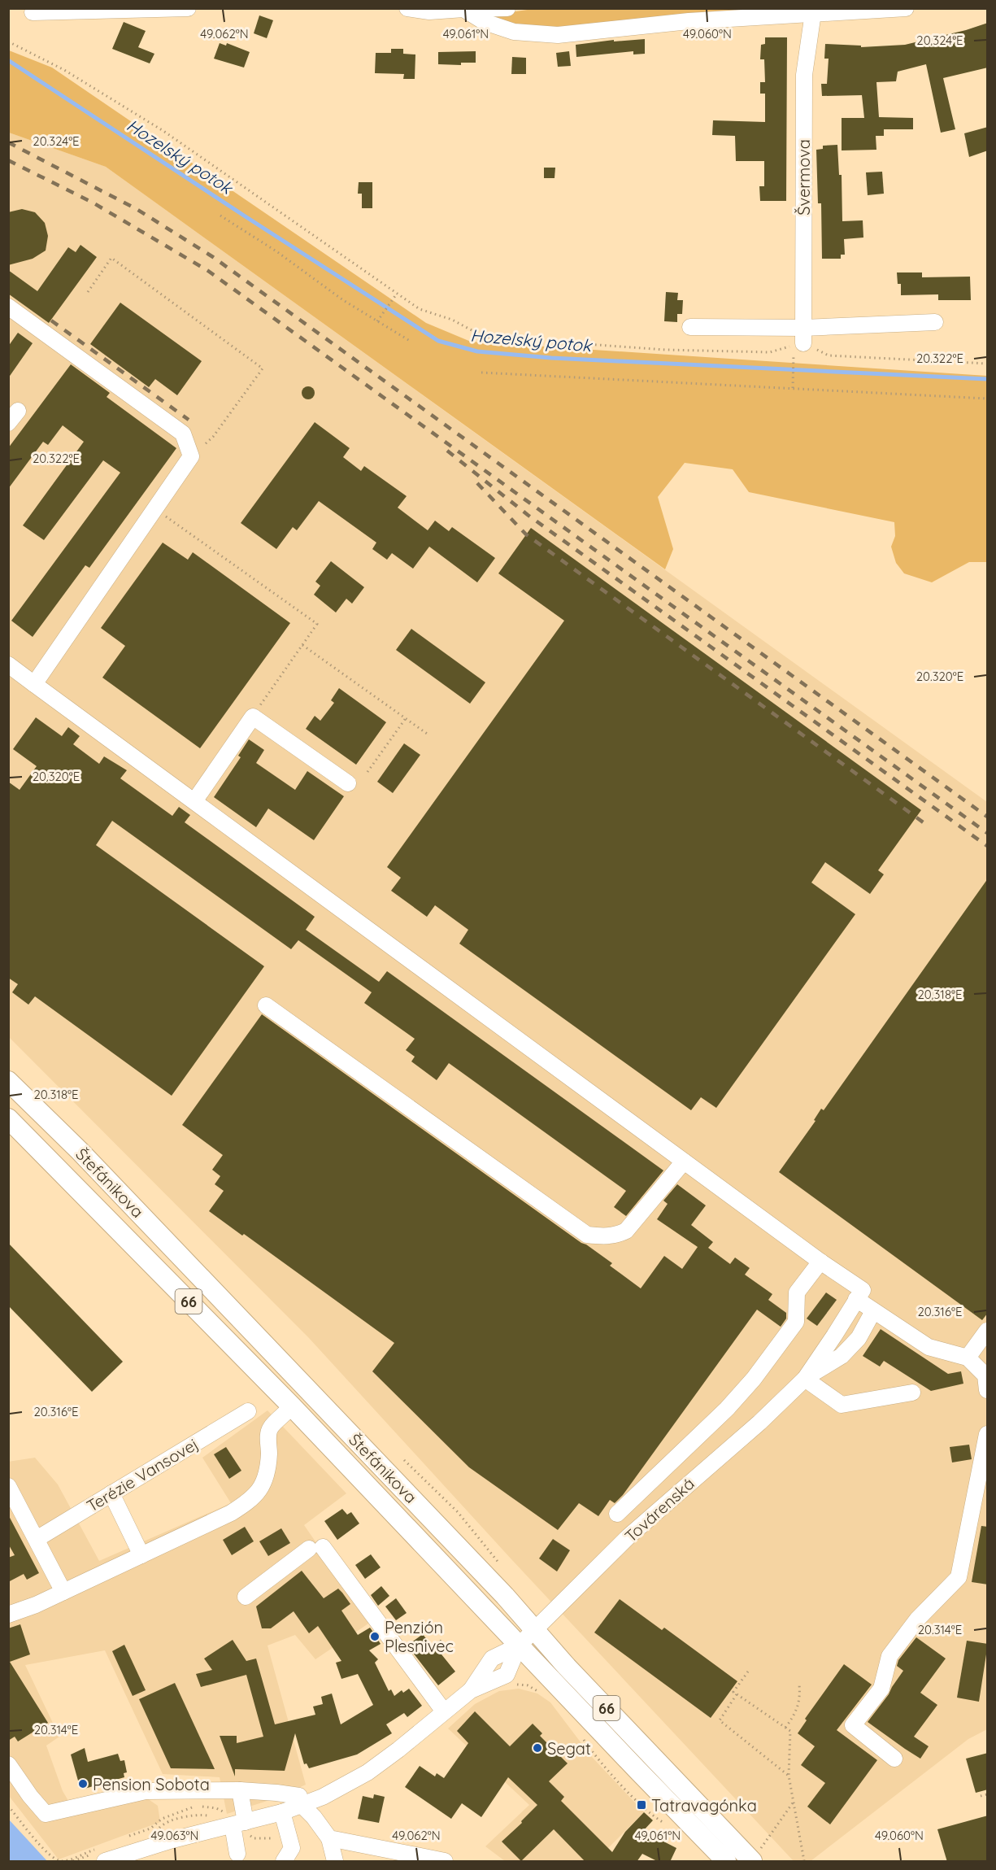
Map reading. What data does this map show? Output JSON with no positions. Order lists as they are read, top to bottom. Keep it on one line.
{"streets":{"main road":["Štefánikova","66"],"street":["Švermova","Terézie Vansovej","Továrenská"]},"crossings":[["Štefánikova","Továrenská"]],"water":["Hozelský potok"],"places":{"other":["Penzión Plesnivec","Segat","Pension Sobota"],"transit":["Tatravagónka"]},"coordinates":["49.062°N","49.061°N","49.060°N","20.324°E","20.322°E","20.320°E","20.318°E","20.316°E","20.314°E","49.063°N"]}
